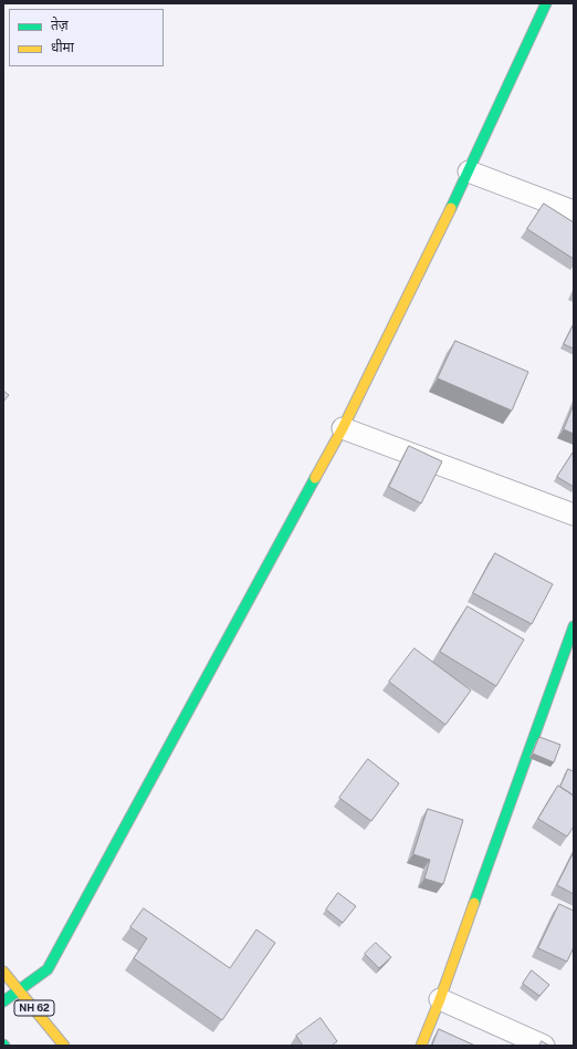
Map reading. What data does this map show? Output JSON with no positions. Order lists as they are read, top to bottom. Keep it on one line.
{"streets":{"main road":["NH 62"]},"legend":["तेज़","धीमा"]}
